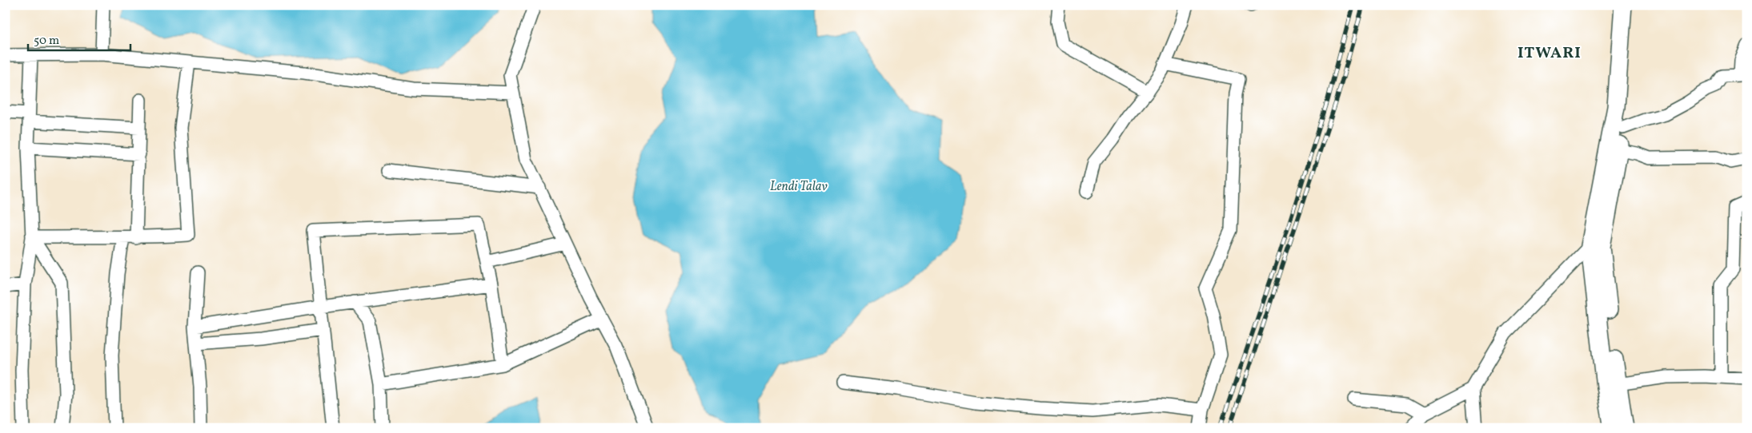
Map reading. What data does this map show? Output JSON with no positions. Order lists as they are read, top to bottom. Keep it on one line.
{"districts":["ITWARI"],"water":["Lendi Talav"],"scale_bar":"50 m"}
